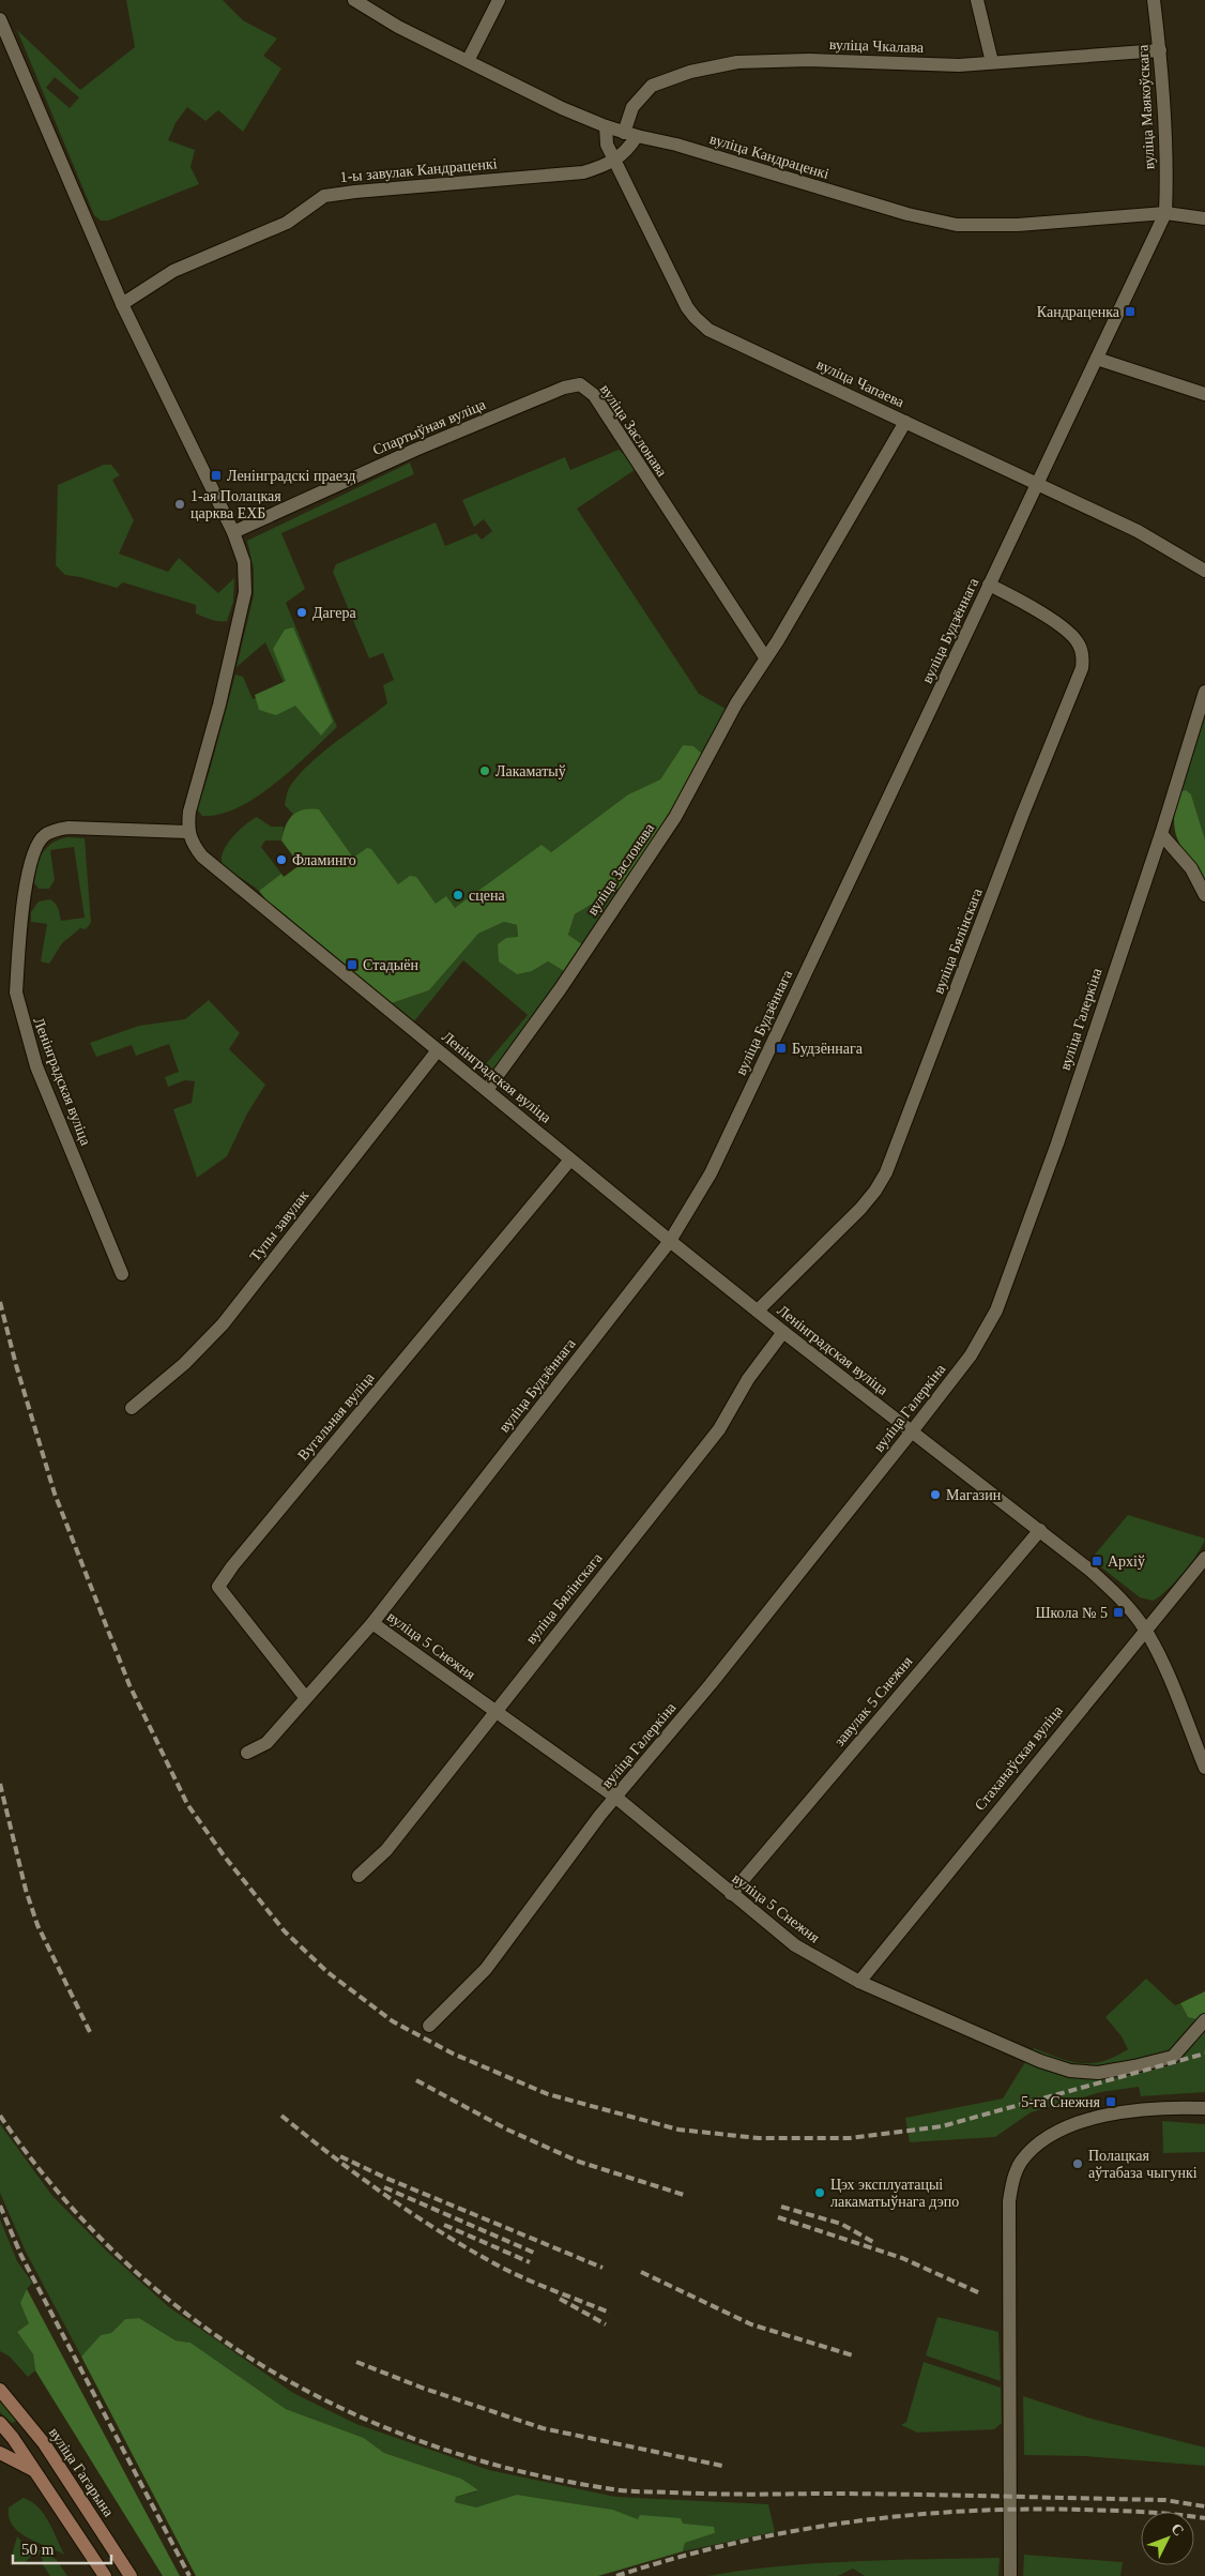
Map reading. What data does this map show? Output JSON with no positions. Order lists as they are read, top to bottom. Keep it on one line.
{"streets":{"main road":["вуліца Гагарына"],"street":["вуліца Чкалава","вуліца Маякоўскага","вуліца Кандраценкі","1-ы завулак Кандраценкі","вуліца Чапаева","Спартыўная вуліца","вуліца Заслонава","вуліца Будзённага","вуліца Бялінскага","вуліца Галеркіна","Ленінградская вуліца","Тупы завулак","Вугальная вуліца","вуліца 5 Снежня","завулак 5 Снежня","Стаханаўская вуліца"]},"crossings":[["вуліца Чкалава","вуліца Маякоўскага"],["вуліца Чкалава","вуліца Кандраценкі"],["вуліца Чкалава","1-ы завулак Кандраценкі"],["вуліца Маякоўскага","вуліца Кандраценкі"],["вуліца Маякоўскага","вуліца Будзённага"],["вуліца Кандраценкі","1-ы завулак Кандраценкі"],["вуліца Кандраценкі","вуліца Чапаева"],["вуліца Кандраценкі","вуліца Будзённага"],["1-ы завулак Кандраценкі","вуліца Чапаева"],["вуліца Чапаева","вуліца Заслонава"],["вуліца Чапаева","вуліца Будзённага"],["Спартыўная вуліца","вуліца Заслонава"],["вуліца Заслонава","Ленінградская вуліца"],["вуліца Будзённага","вуліца Бялінскага"],["вуліца Будзённага","Ленінградская вуліца"],["вуліца Будзённага","Вугальная вуліца"],["вуліца Будзённага","вуліца 5 Снежня"],["вуліца Бялінскага","Ленінградская вуліца"],["вуліца Бялінскага","вуліца 5 Снежня"],["вуліца Галеркіна","Ленінградская вуліца"],["вуліца Галеркіна","вуліца 5 Снежня"],["Ленінградская вуліца","Тупы завулак"],["Ленінградская вуліца","Вугальная вуліца"],["Ленінградская вуліца","завулак 5 Снежня"],["Ленінградская вуліца","Стаханаўская вуліца"],["вуліца 5 Снежня","завулак 5 Снежня"],["вуліца 5 Снежня","Стаханаўская вуліца"]],"places":{"transit":["Кандраценка","Ленінградскі праезд","Стадыён","Будзённага","Архіў","Школа № 5","5-га Снежня"],"other":["1-ая Полацкая царква ЕХБ","Дагера","Лакаматыў","Фламинго","сцена","Магазин","Полацкая аўтабаза чыгункі","Цэх эксплуатацыі лакаматыўнага дэпо"]},"scale_bar":"50 m","north":"top right"}
